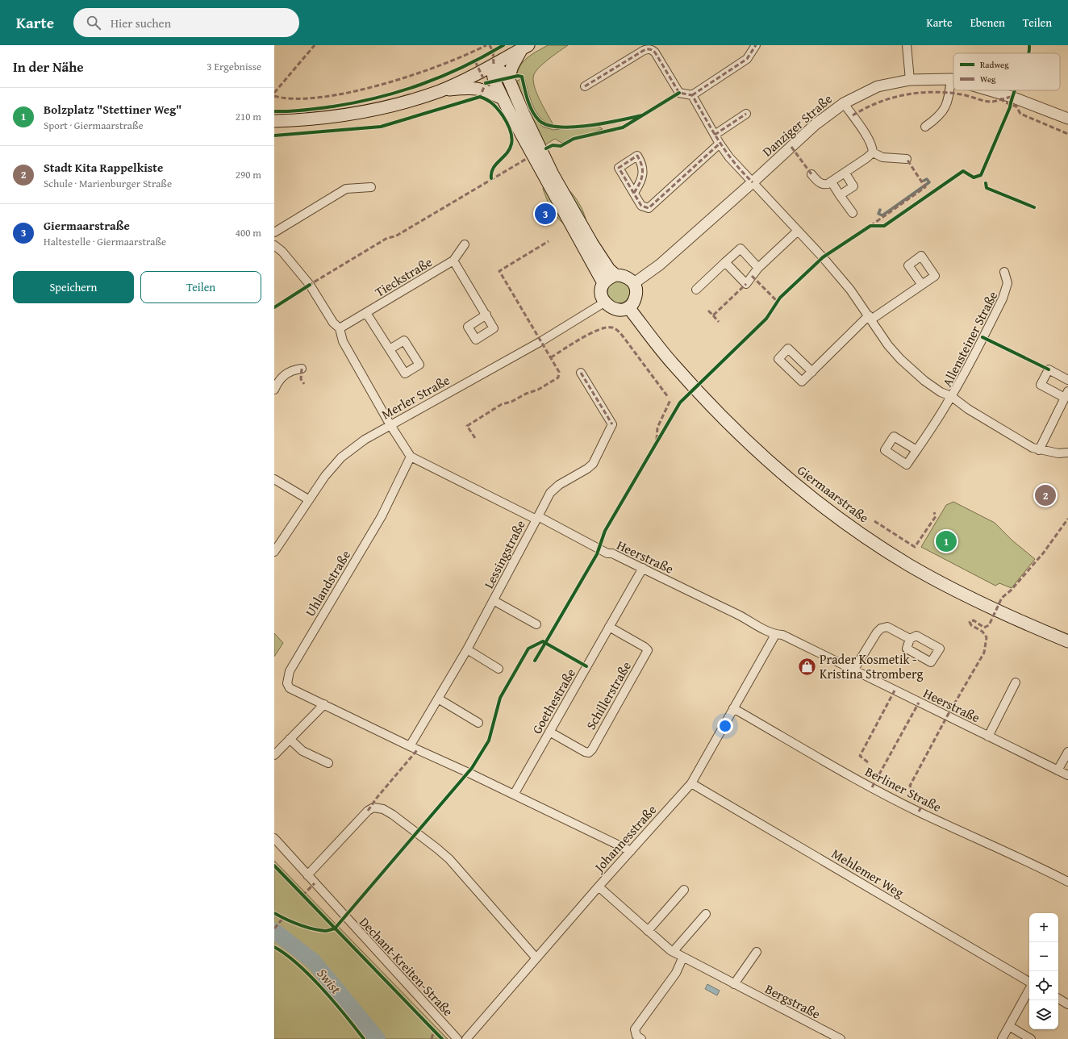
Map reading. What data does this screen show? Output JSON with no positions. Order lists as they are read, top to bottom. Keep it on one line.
{"streets":{"main road":["Giermaarstraße"],"street":["Danziger Straße","Tieckstraße","Allensteiner Straße","Merler Straße","Lessingstraße","Heerstraße","Uhlandstraße","Schillerstraße","Goethestraße","Berliner Straße","Johannesstraße","Mehlemer Weg","Dechant-Kreiten-Straße","Bergstraße"]},"crossings":[["Danziger Straße","Merler Straße"],["Danziger Straße","Giermaarstraße"],["Merler Straße","Giermaarstraße"],["Lessingstraße","Heerstraße"],["Heerstraße","Uhlandstraße"],["Heerstraße","Goethestraße"],["Heerstraße","Johannesstraße"],["Schillerstraße","Goethestraße"],["Berliner Straße","Johannesstraße"],["Johannesstraße","Mehlemer Weg"],["Johannesstraße","Bergstraße"]],"water":["Swist"],"places":{"shop":["Prader Kosmetik - Kristina Stromberg"]},"legend":["Radweg","Weg"],"page":{"header":"Karte","search":"Hier suchen","nav":["Karte","Ebenen","Teilen"],"heading":["In der Nähe","3 Ergebnisse"],"list":[{"mark":"1","name":"Bolzplatz \"Stettiner Weg\"","note":"Sport · Giermaarstraße","value":"210 m"},{"mark":"2","name":"Stadt Kita Rappelkiste","note":"Schule · Marienburger Straße","value":"290 m"},{"mark":"3","name":"Giermaarstraße","note":"Haltestelle · Giermaarstraße","value":"400 m"}],"pins":["3","2","1"],"buttons":["Speichern","Teilen"],"map_buttons":["+","−"]}}
